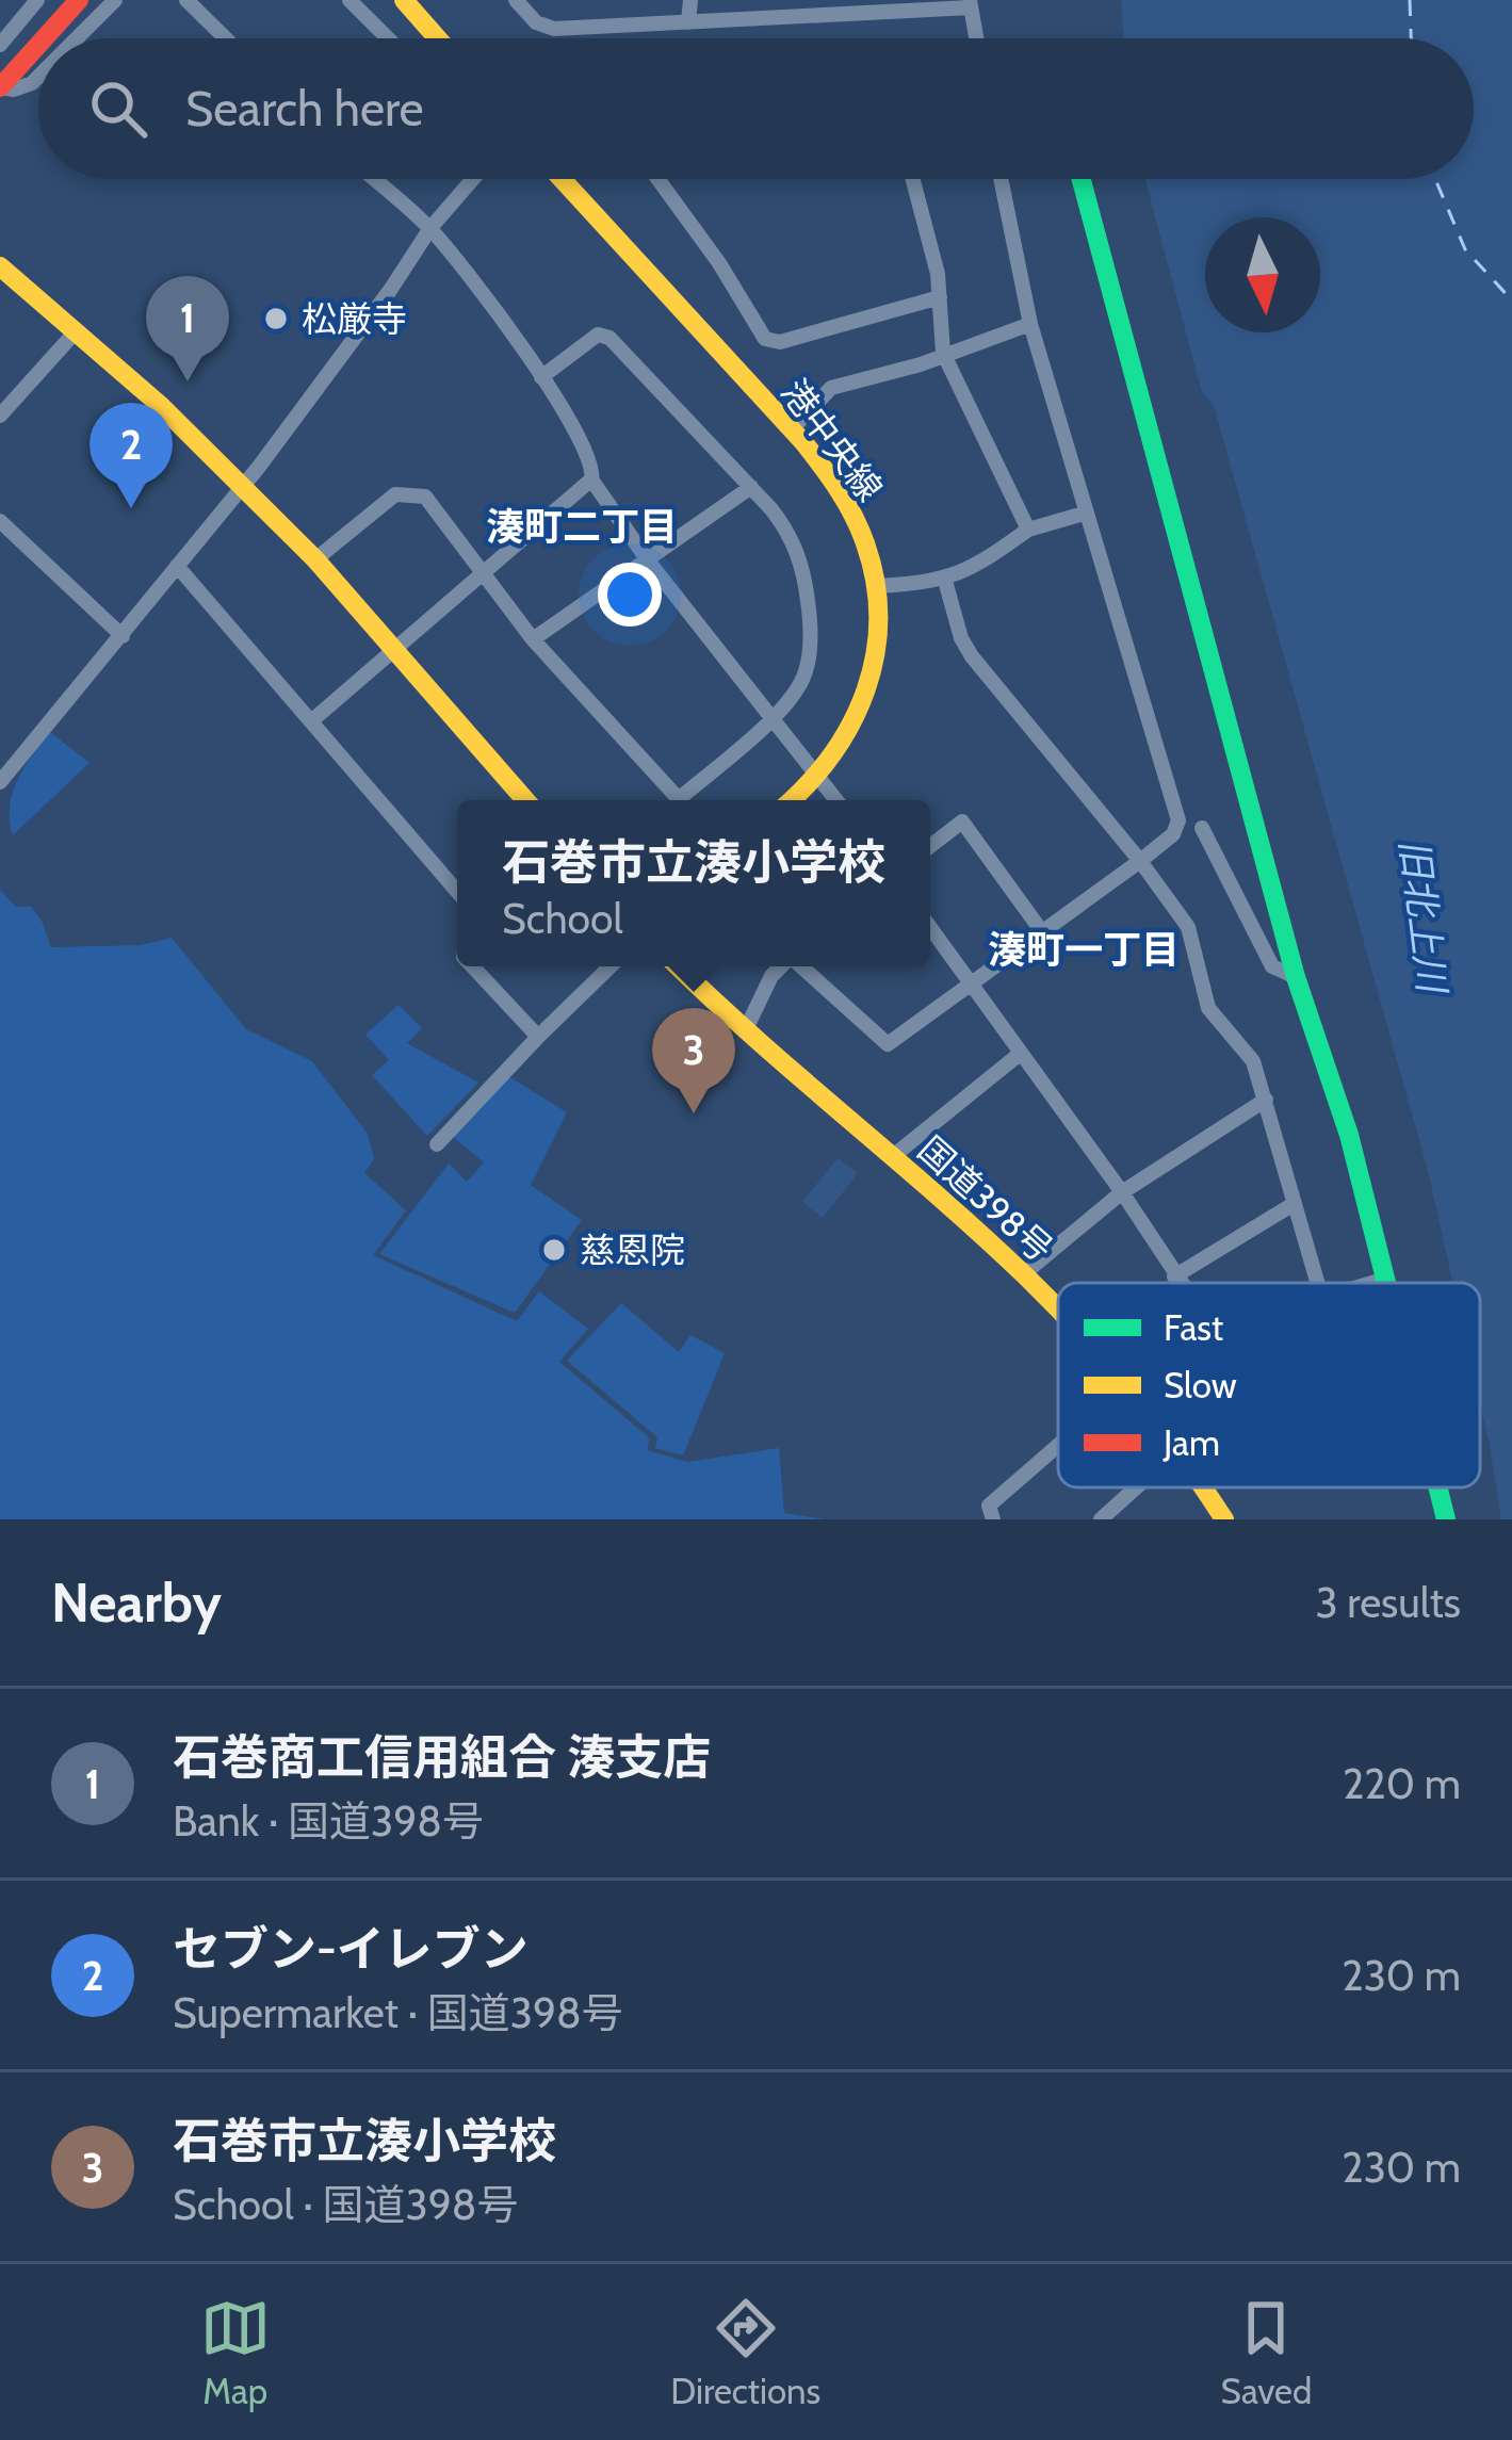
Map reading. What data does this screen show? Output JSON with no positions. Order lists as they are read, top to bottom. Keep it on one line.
{"streets":{"main road":["港中央線","国道398号"]},"districts":["湊町二丁目","湊町一丁目"],"water":["旧北上川"],"places":["松厳寺","慈恩院"],"legend":["Fast","Slow","Jam"],"north":"bottom","page":{"search":"Search here","pins":["1","2","3"],"popup":["石巻市立湊小学校","School"],"heading":["Nearby","3 results"],"list":[{"mark":"1","name":"石巻商工信用組合 湊支店","note":"Bank · 国道398号","value":"220 m"},{"mark":"2","name":"セブン-イレブン","note":"Supermarket · 国道398号","value":"230 m"},{"mark":"3","name":"石巻市立湊小学校","note":"School · 国道398号","value":"230 m"}],"nav":["Map","Directions","Saved"]}}
